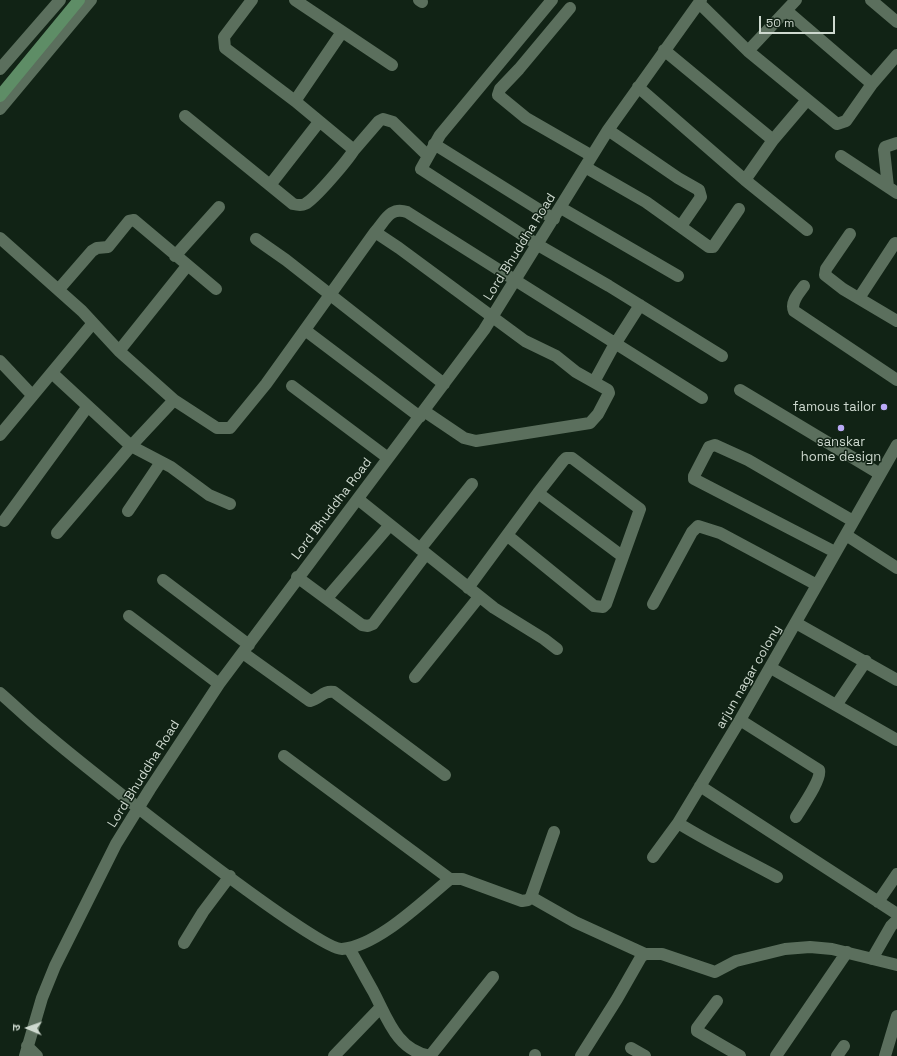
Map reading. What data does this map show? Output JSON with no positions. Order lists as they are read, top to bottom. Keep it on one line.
{"streets":{"street":["Lord Bhuddha Road","arjun nagar colony"]},"places":["famous tailor","sanskar home design"],"scale_bar":"50 m","north":"left"}
